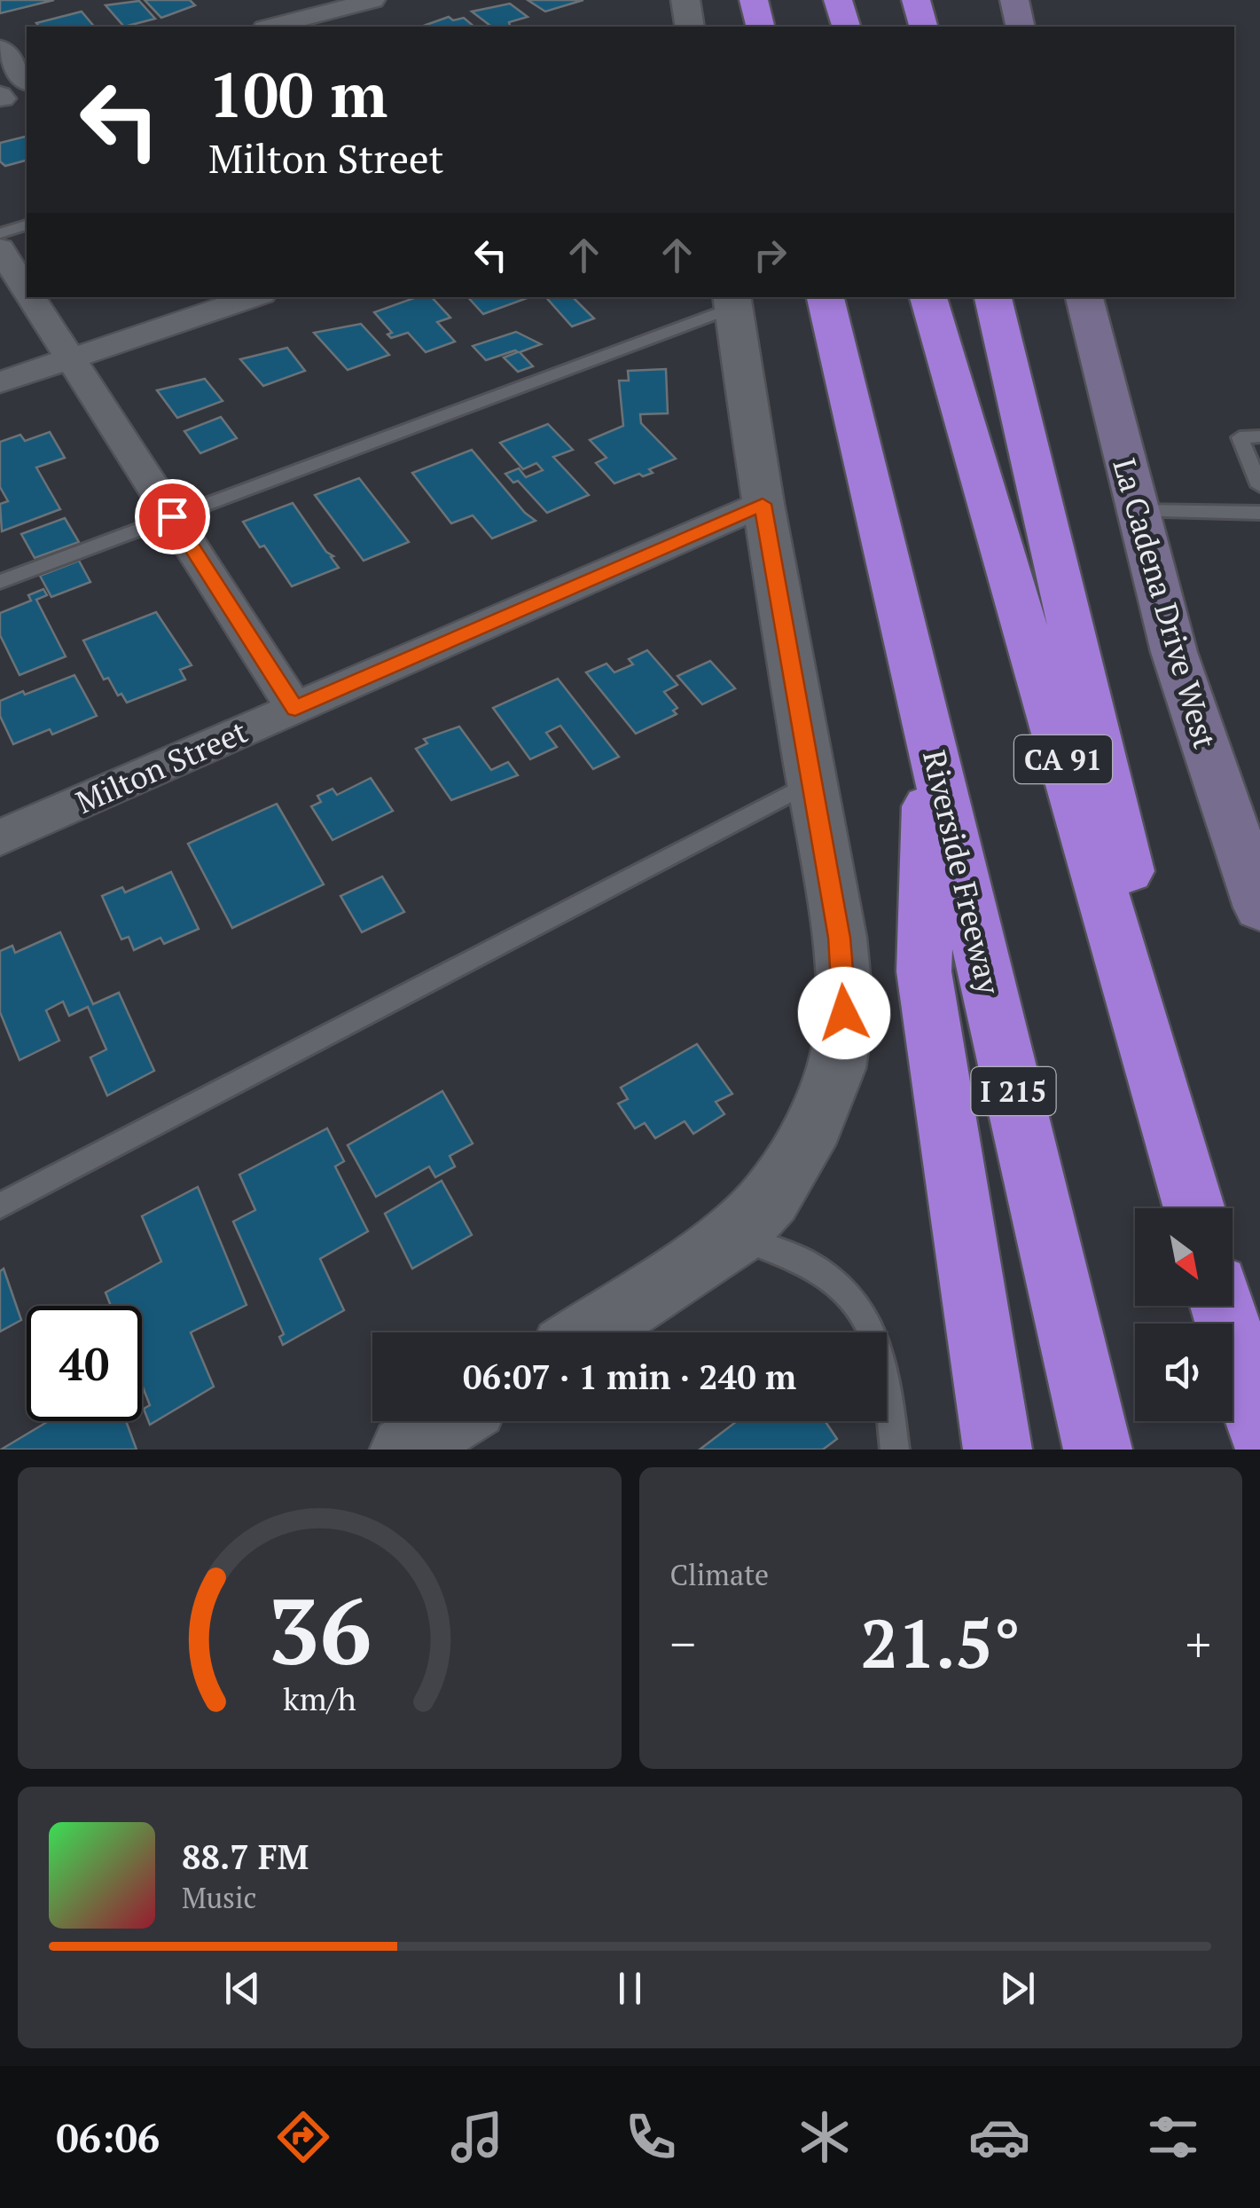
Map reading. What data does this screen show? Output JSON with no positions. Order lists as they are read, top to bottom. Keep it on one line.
{"streets":{"highway":["CA 91","Riverside Freeway","I 215"],"main road":["La Cadena Drive West"],"street":["Milton Street"]},"north":"bottom right","page":{"turn":["100 m","Milton Street"],"limit":"40","trip":"06:07 · 1 min · 240 m","tile":"Climate","heat":["−","21.5°","+"],"song":["88.7 FM","Music"],"tabs":"06:06","gauge":["36","km/h"]}}
